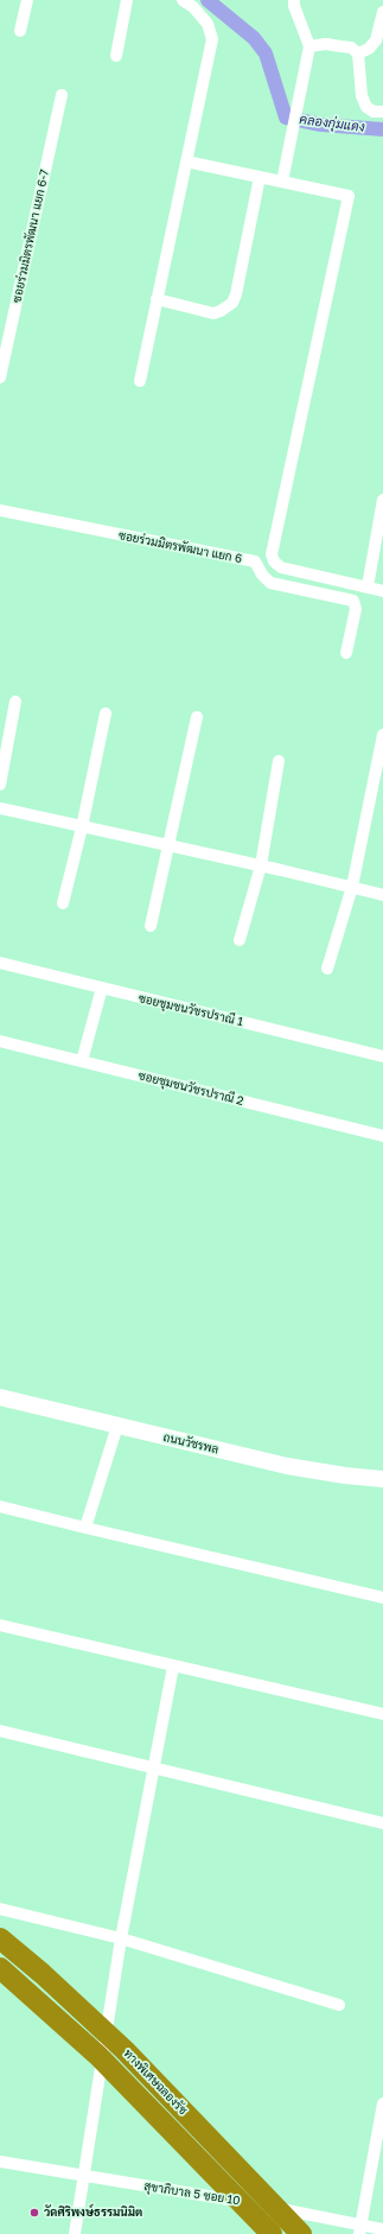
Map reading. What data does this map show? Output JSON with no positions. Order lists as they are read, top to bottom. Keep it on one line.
{"streets":{"highway":["ทางพิเศษฉลองรัช"],"main road":["ถนนวัชรพล"],"street":["ซอยร่วมมิตรพัฒนา แยก 6-7","ซอยร่วมมิตรพัฒนา แยก 6","ซอยชุมชนวัชรปราณี 1","ซอยชุมชนวัชรปราณี 2","สุขาภิบาล 5 ซอย 10"]},"water":["คลองกุ่มแดง"],"places":["วัดศิริพงษ์ธรรมนิมิต"]}
